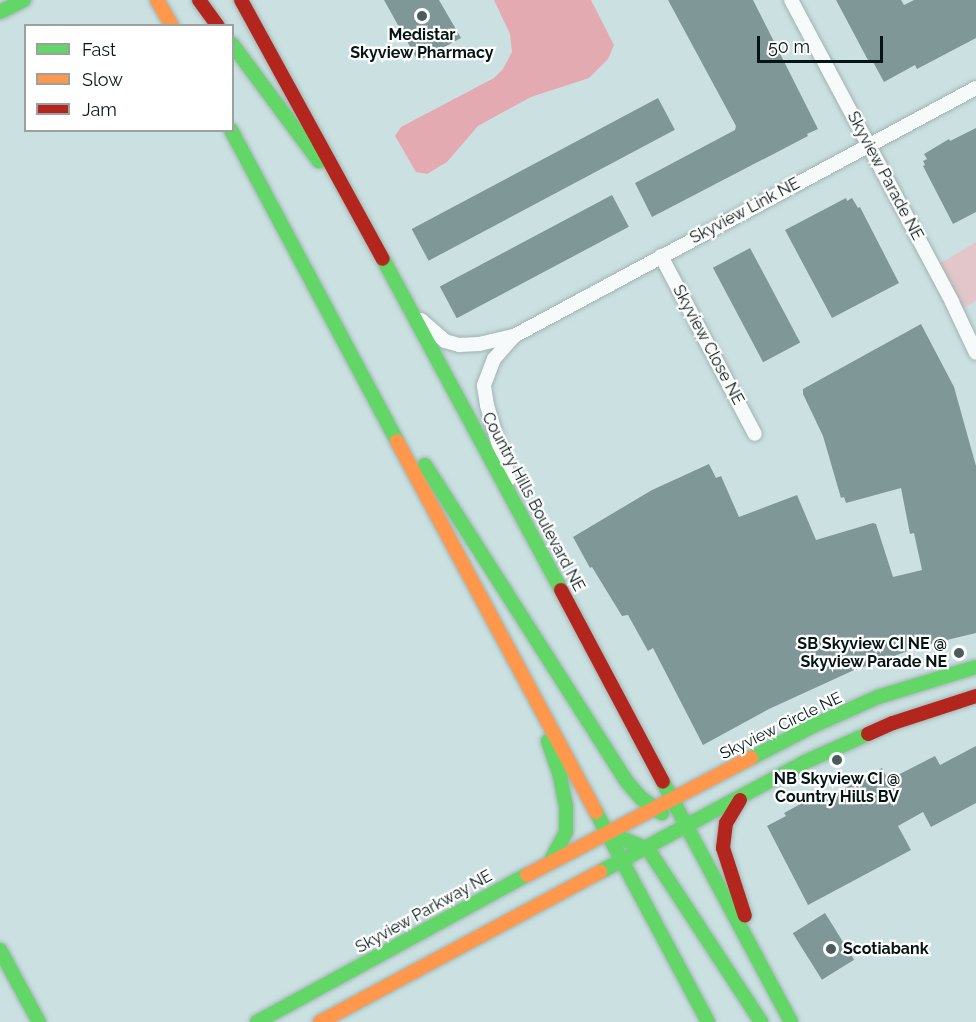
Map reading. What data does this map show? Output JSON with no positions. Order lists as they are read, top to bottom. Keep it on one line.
{"streets":{"main road":["Country Hills Boulevard NE","Skyview Circle NE","Skyview Parkway NE"],"street":["Skyview Parade NE","Skyview Link NE","Skyview Close NE"]},"crossings":[["Skyview Parade NE","Skyview Link NE"],["Skyview Link NE","Skyview Close NE"],["Skyview Link NE","Country Hills Boulevard NE"],["Country Hills Boulevard NE","Skyview Circle NE"],["Skyview Circle NE","Skyview Parkway NE"]],"places":["Medistar Skyview Pharmacy","SB Skyview CI NE @ Skyview Parade NE","NB Skyview CI @ Country Hills BV","Scotiabank"],"legend":["Fast","Slow","Jam"],"scale_bar":"50 m"}
